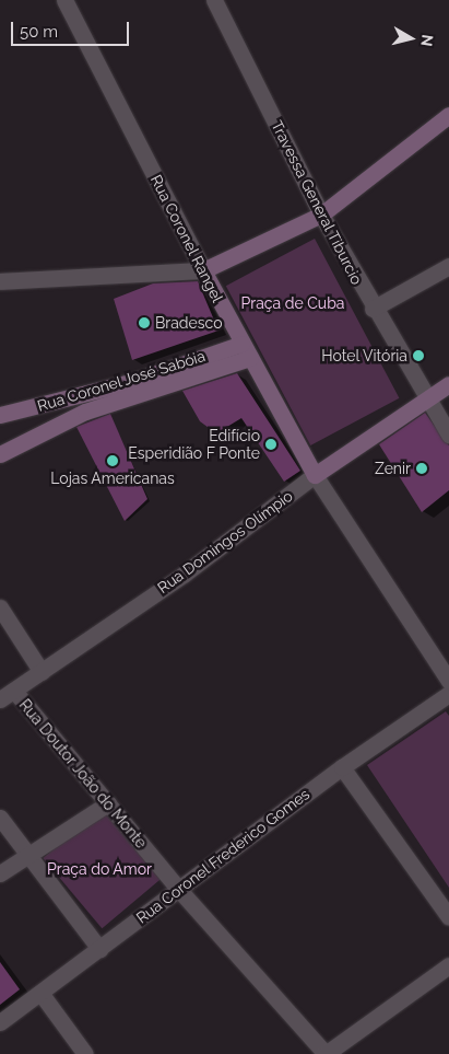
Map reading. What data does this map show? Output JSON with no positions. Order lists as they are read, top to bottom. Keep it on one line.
{"streets":{"main road":["Rua Coronel Rangel","Rua Coronel José Sabóia","Rua Domingos Olímpio"],"street":["Travessa General Tiburcio","Rua Doutor João do Monte","Rua Coronel Frederico Gomes"]},"crossings":[["Travessa General Tiburcio","Rua Domingos Olímpio"],["Rua Coronel Rangel","Rua Coronel José Sabóia"],["Rua Coronel Rangel","Rua Domingos Olímpio"],["Rua Domingos Olímpio","Rua Doutor João do Monte"],["Rua Doutor João do Monte","Rua Coronel Frederico Gomes"]],"parks":["Praça de Cuba","Praça do Amor"],"places":["Bradesco","Hotel Vitória","Edifício Esperidião F Ponte","Lojas Americanas","Zenir"],"scale_bar":"50 m","north":"right"}
